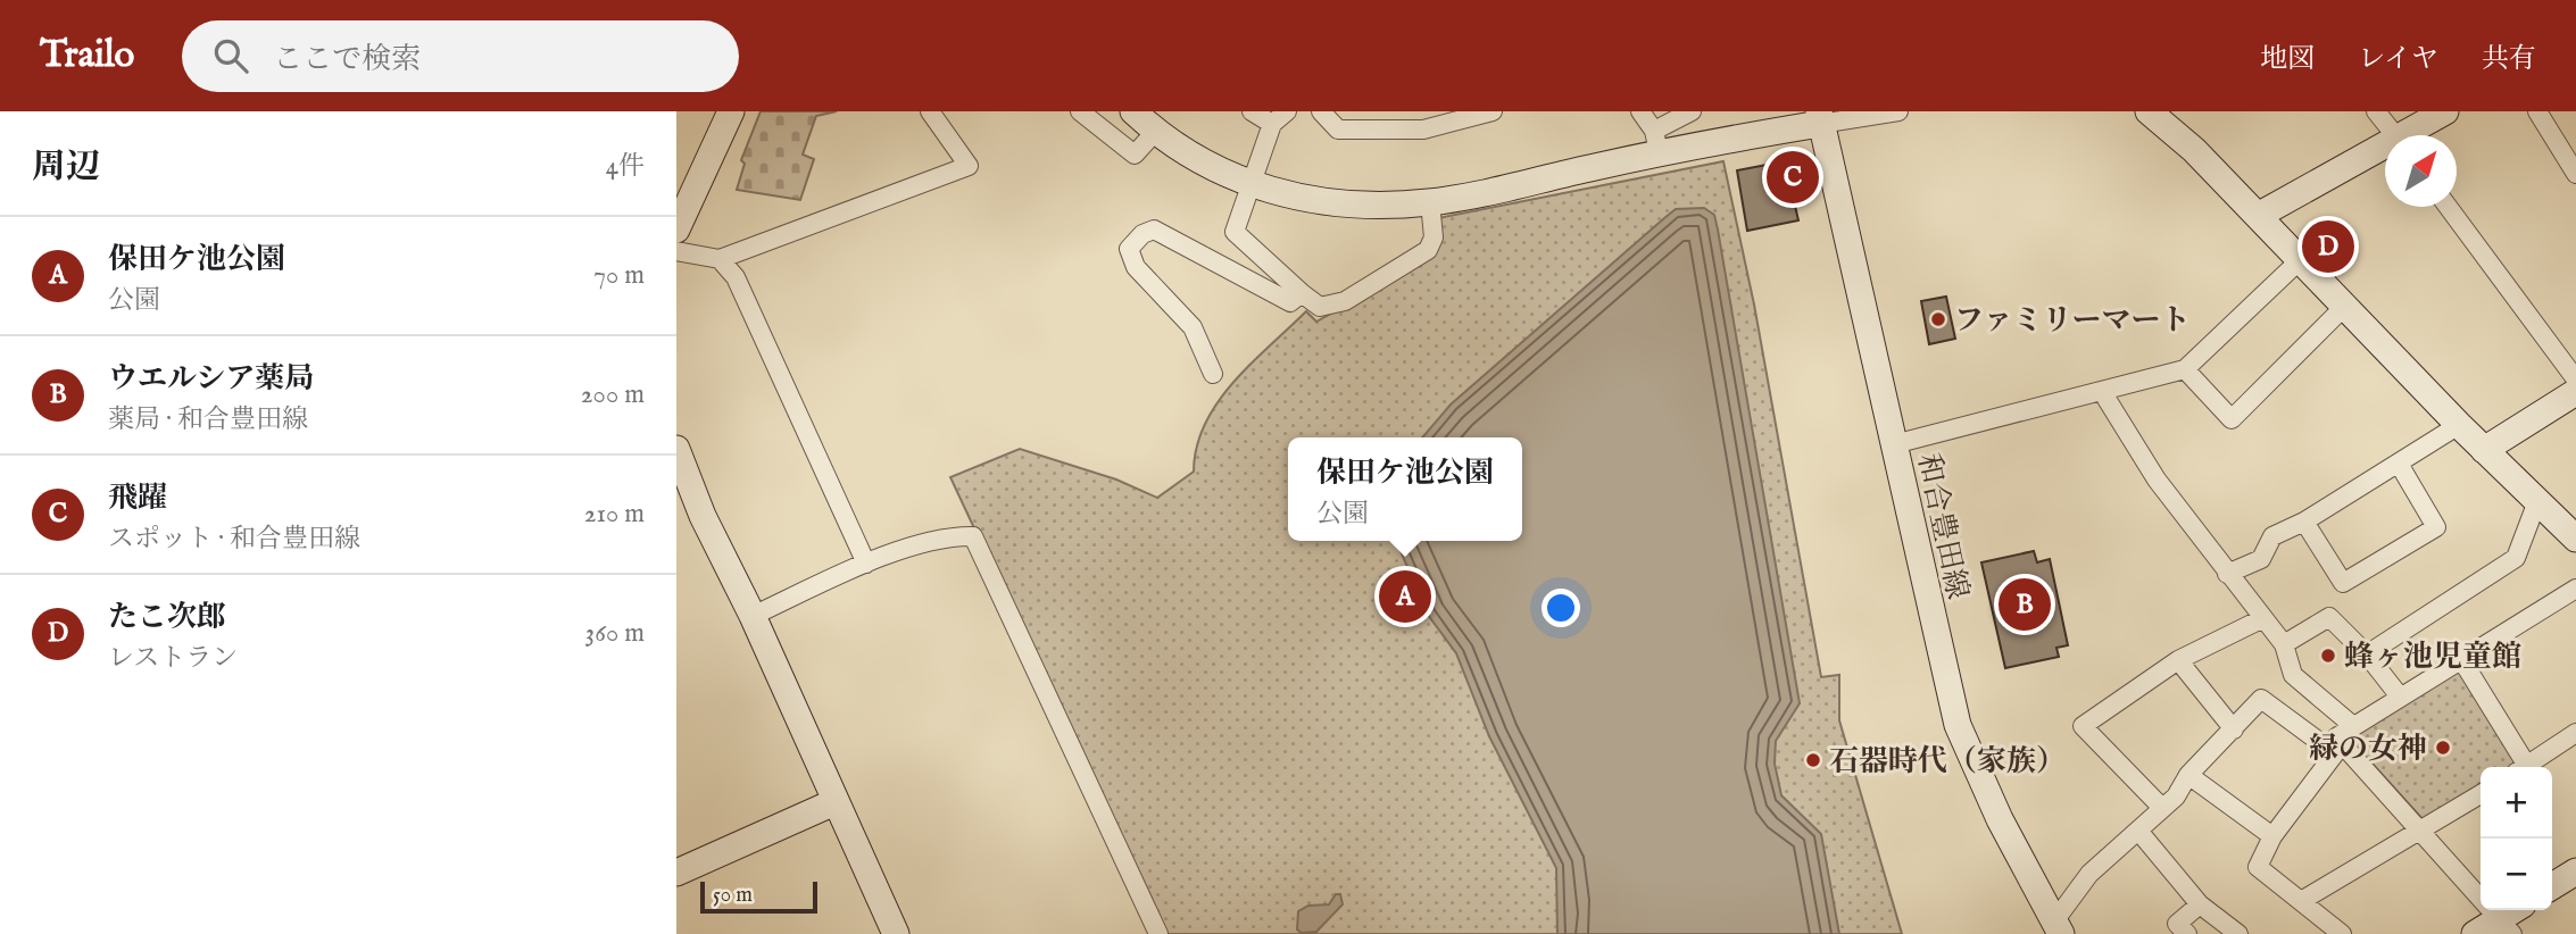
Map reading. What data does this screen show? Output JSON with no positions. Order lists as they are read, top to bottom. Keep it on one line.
{"streets":{"street":["和合豊田線"]},"places":["ファミリーマート","蜂ヶ池児童館","緑の女神","石器時代（家族）"],"scale_bar":"50 m","north":"top right","page":{"header":"Trailo","search":"ここで検索","nav":["地図","レイヤ","共有"],"heading":["周辺","4件"],"pins":["C","D","A","B"],"list":[{"mark":"A","name":"保田ケ池公園","note":"公園","value":"70 m"},{"mark":"B","name":"ウエルシア薬局","note":"薬局 · 和合豊田線","value":"200 m"},{"mark":"C","name":"飛躍","note":"スポット · 和合豊田線","value":"210 m"},{"mark":"D","name":"たこ次郎","note":"レストラン","value":"360 m"}],"popup":["保田ケ池公園","公園"],"map_buttons":["+","−"],"scale":"50 m"}}
